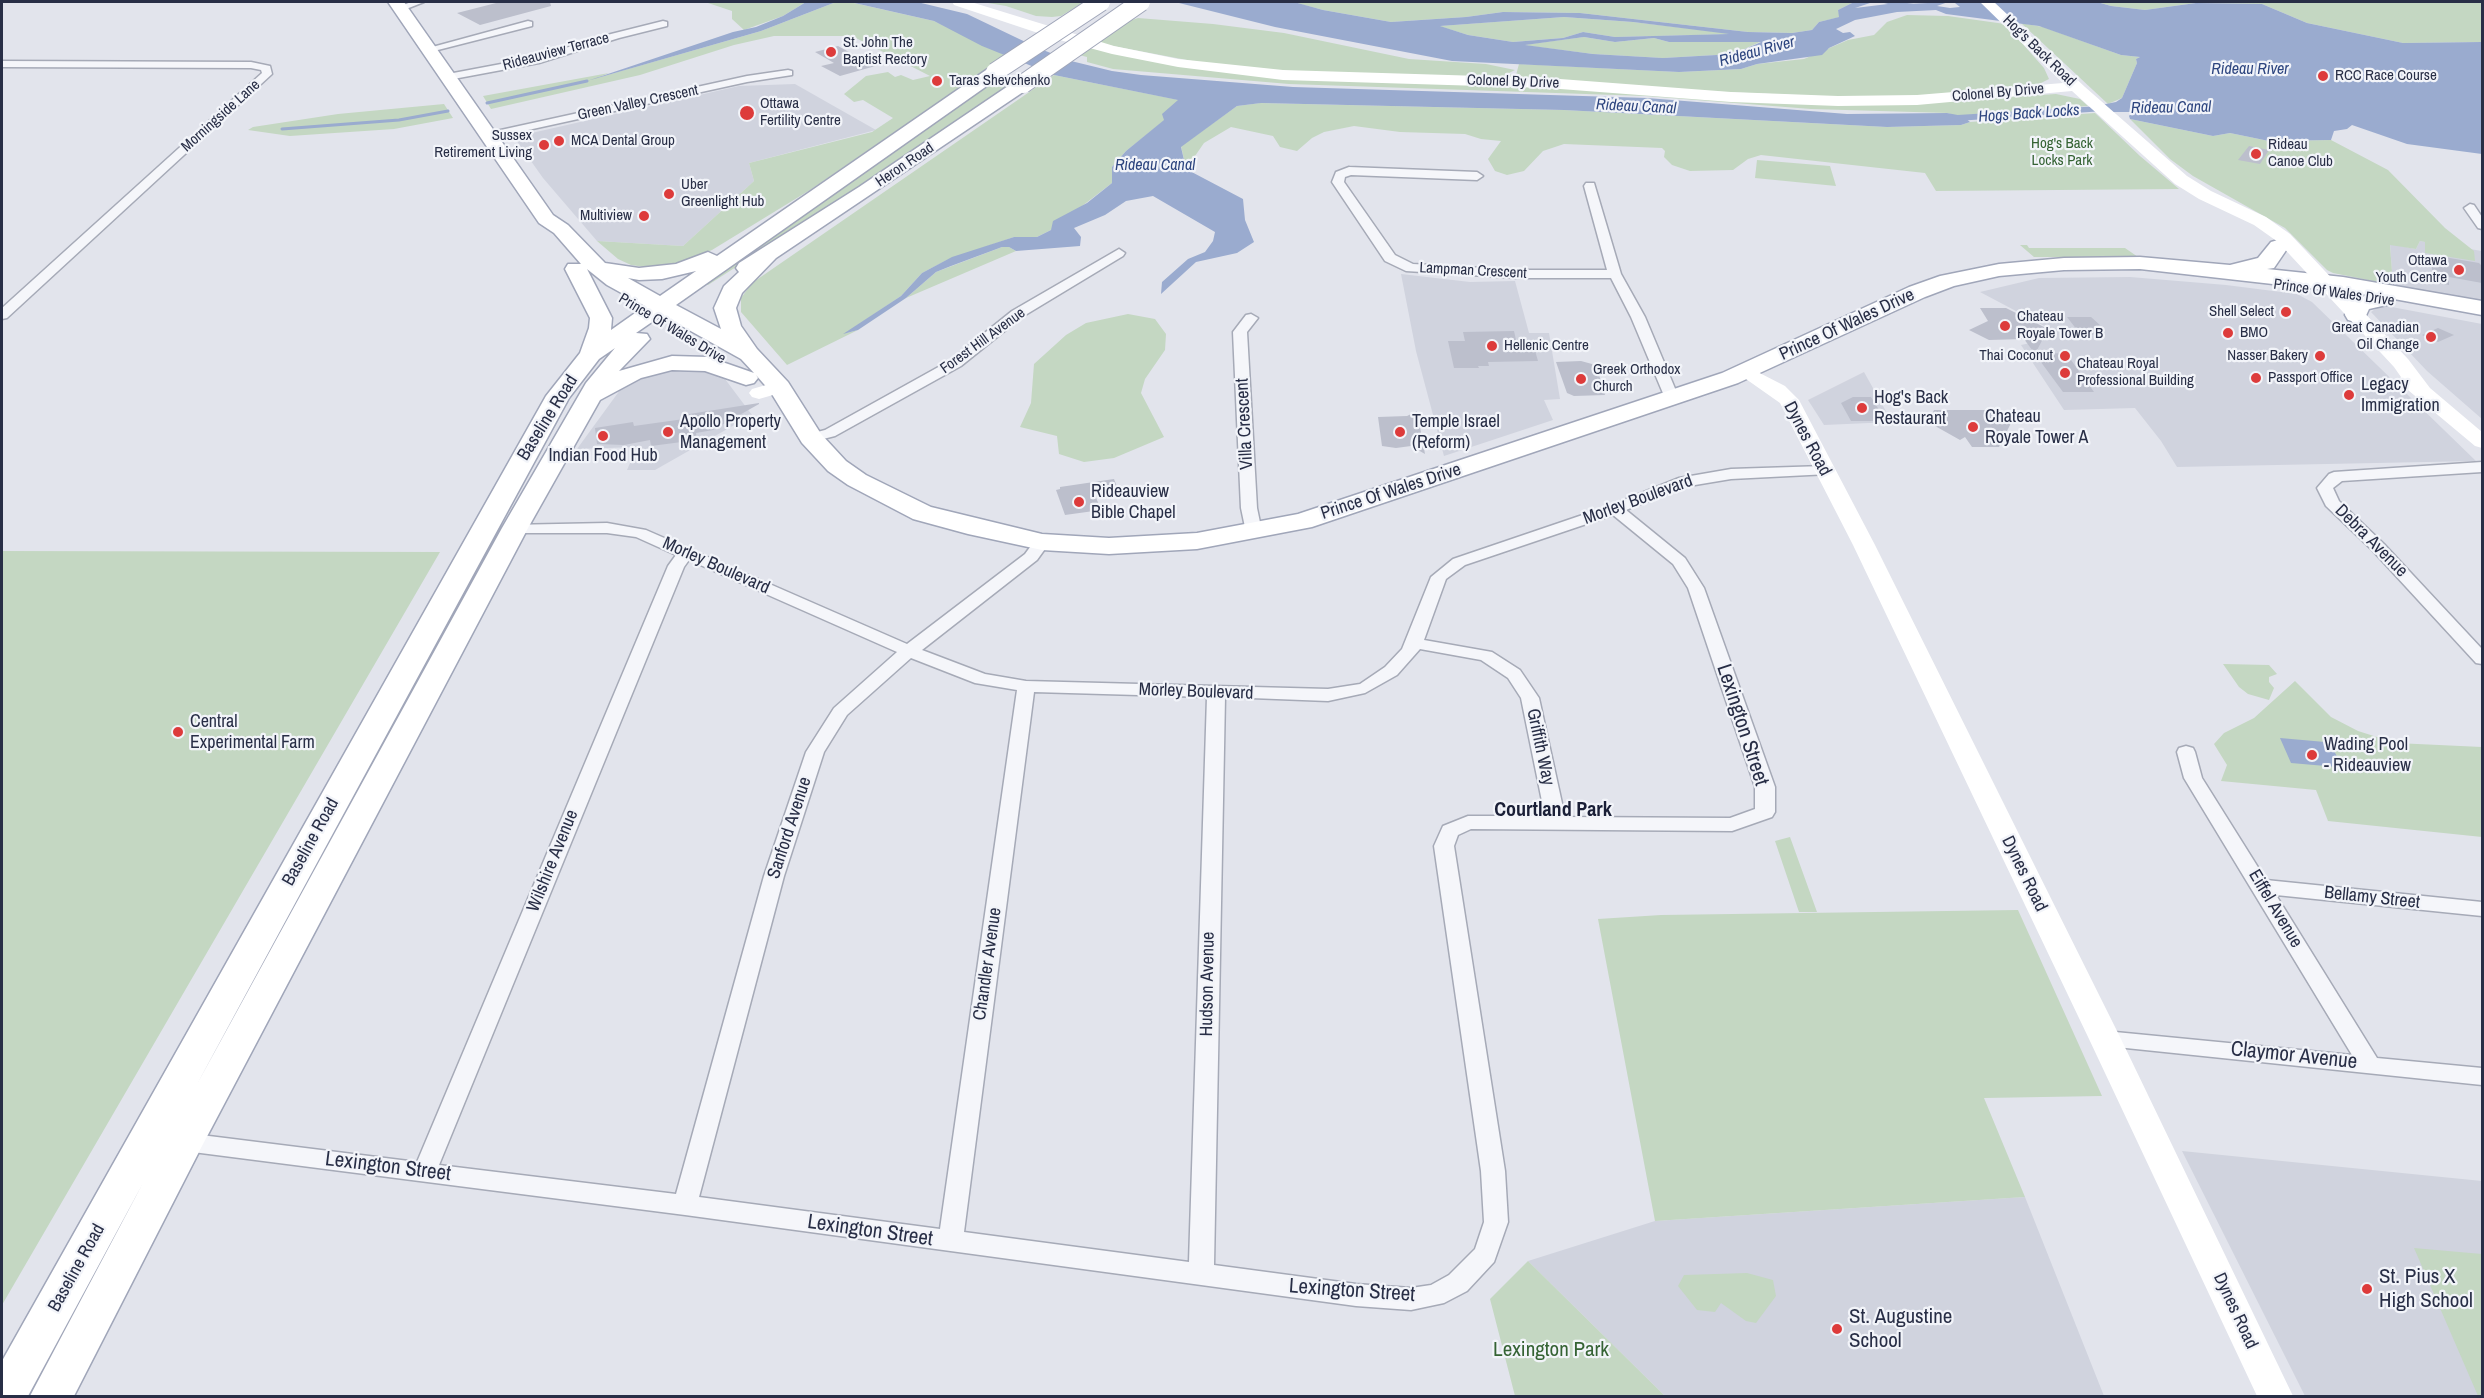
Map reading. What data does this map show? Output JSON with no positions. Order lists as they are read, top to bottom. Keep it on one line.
{"streets":{"main road":["Hog's Back Road","Colonel By Drive","Heron Road","Prince Of Wales Drive","Baseline Road","Dynes Road"],"street":["Rideauview Terrace","Green Valley Crescent","Morningside Lane","Lampman Crescent","Forest Hill Avenue","Villa Crescent","Morley Boulevard","Debra Avenue","Lexington Street","Griffith Way","Sanford Avenue","Wilshire Avenue","Bellamy Street","Eiffel Avenue","Chandler Avenue","Hudson Avenue","Claymor Avenue"]},"crossings":[["Hog's Back Road","Colonel By Drive"],["Hog's Back Road","Prince Of Wales Drive"],["Rideauview Terrace","Prince Of Wales Drive"],["Green Valley Crescent","Prince Of Wales Drive"],["Heron Road","Prince Of Wales Drive"],["Heron Road","Baseline Road"],["Prince Of Wales Drive","Forest Hill Avenue"],["Prince Of Wales Drive","Baseline Road"],["Prince Of Wales Drive","Villa Crescent"],["Prince Of Wales Drive","Dynes Road"],["Prince Of Wales Drive","Sanford Avenue"],["Baseline Road","Morley Boulevard"],["Baseline Road","Lexington Street"],["Dynes Road","Morley Boulevard"],["Dynes Road","Claymor Avenue"],["Morley Boulevard","Lexington Street"],["Morley Boulevard","Griffith Way"],["Morley Boulevard","Sanford Avenue"],["Morley Boulevard","Wilshire Avenue"],["Morley Boulevard","Chandler Avenue"],["Morley Boulevard","Hudson Avenue"],["Lexington Street","Griffith Way"],["Lexington Street","Sanford Avenue"],["Lexington Street","Wilshire Avenue"],["Lexington Street","Chandler Avenue"],["Lexington Street","Hudson Avenue"],["Bellamy Street","Eiffel Avenue"],["Eiffel Avenue","Claymor Avenue"]],"districts":["Courtland Park"],"water":["Rideau River","Rideau Canal","Hogs Back Locks"],"parks":["Hog's Back Locks Park","Lexington Park"],"places":["St. John The Baptist Rectory","RCC Race Course","Taras Shevchenko","Ottawa Fertility Centre","MCA Dental Group","Sussex Retirement Living","Rideau Canoe Club","Uber Greenlight Hub","Multiview","Ottawa Youth Centre","Shell Select","Chateau Royale Tower B","BMO","Great Canadian Oil Change","Hellenic Centre","Thai Coconut","Nasser Bakery","Chateau Royal Professional Building","Passport Office","Greek Orthodox Church","Legacy Immigration","Hog's Back Restaurant","Chateau Royale Tower A","Apollo Property Management","Temple Israel (Reform)","Indian Food Hub","Rideauview Bible Chapel","Central Experimental Farm","Wading Pool - Rideauview","St. Pius X High School","St. Augustine School"]}
